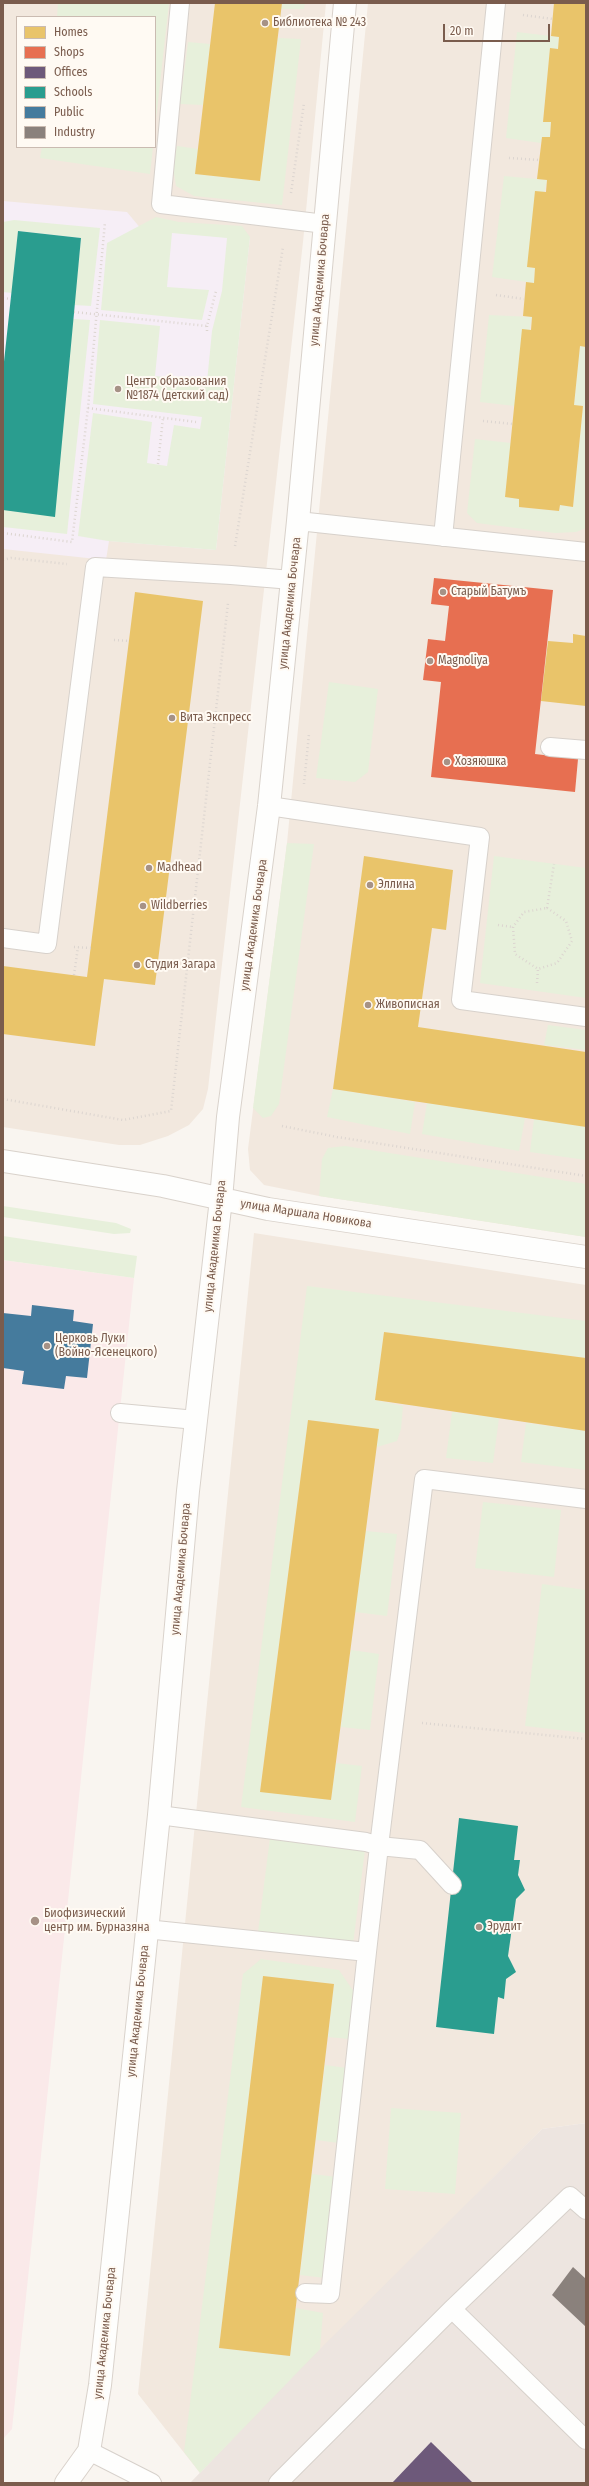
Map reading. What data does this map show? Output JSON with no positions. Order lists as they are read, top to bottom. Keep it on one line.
{"streets":{"street":["улица Академика Бочвара","улица Маршала Новикова"]},"crossings":[["улица Академика Бочвара","улица Маршала Новикова"]],"places":["Библиотека № 243","Центр образования №1874 (детский сад)","Старый Батумъ","Magnoliya","Вита Экспресс","Хозяюшка","Madhead","Эллина","Wildberries","Студия Загара","Живописная","Церковь Луки (Войно-Ясенецкого)","Биофизический центр им. Бурназяна","Эрудит"],"legend":["Homes","Shops","Offices","Schools","Public","Industry"],"scale_bar":"20 m"}
